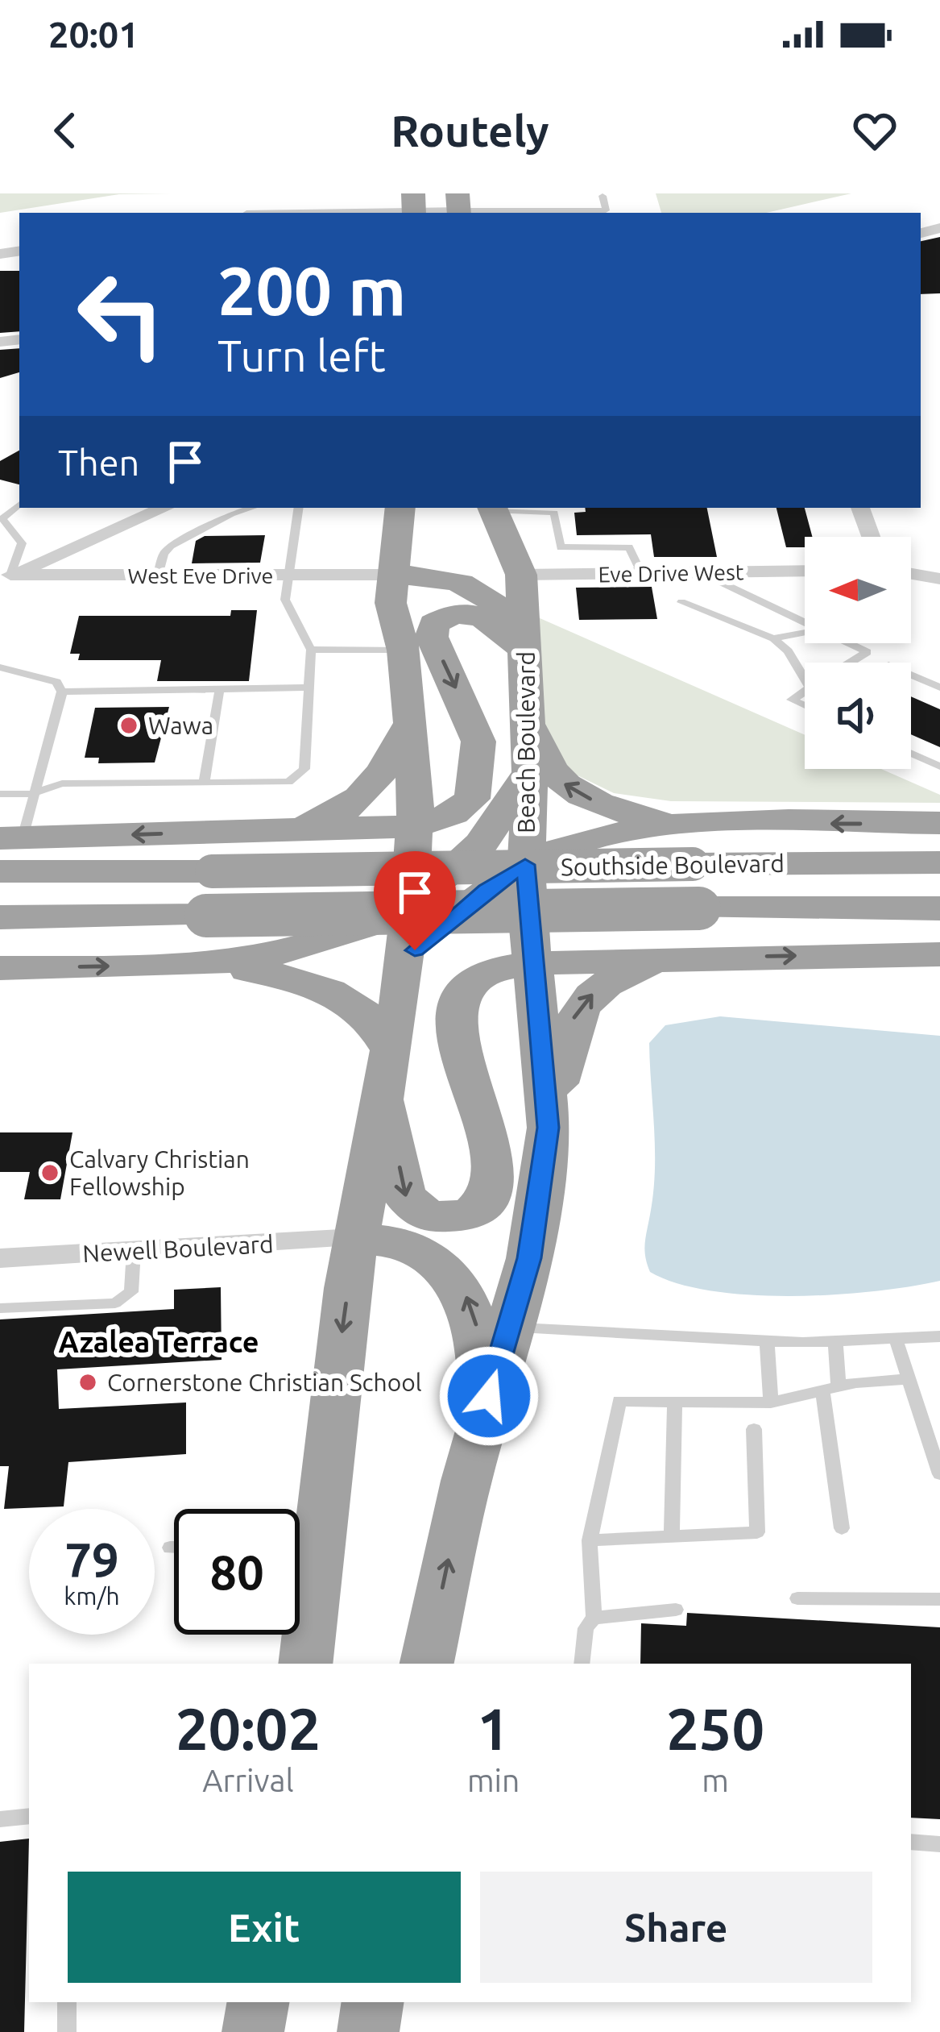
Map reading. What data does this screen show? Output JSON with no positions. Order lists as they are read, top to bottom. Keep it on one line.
{"streets":{"highway":["Beach Boulevard","Southside Boulevard"],"street":["Eve Drive West","West Eve Drive","Newell Boulevard"]},"crossings":[["Eve Drive West","Beach Boulevard"]],"districts":["Azalea Terrace"],"places":["Wawa","Calvary Christian Fellowship","Cornerstone Christian School"],"north":"left","page":{"status":"20:01","header":"Routely","turn":["200 m","Turn left"],"then":"Then","speed":"79 km/h","limit":"80","eta":["20:02","Arrival","1","min","250","m"],"buttons":["Exit","Share"]}}
